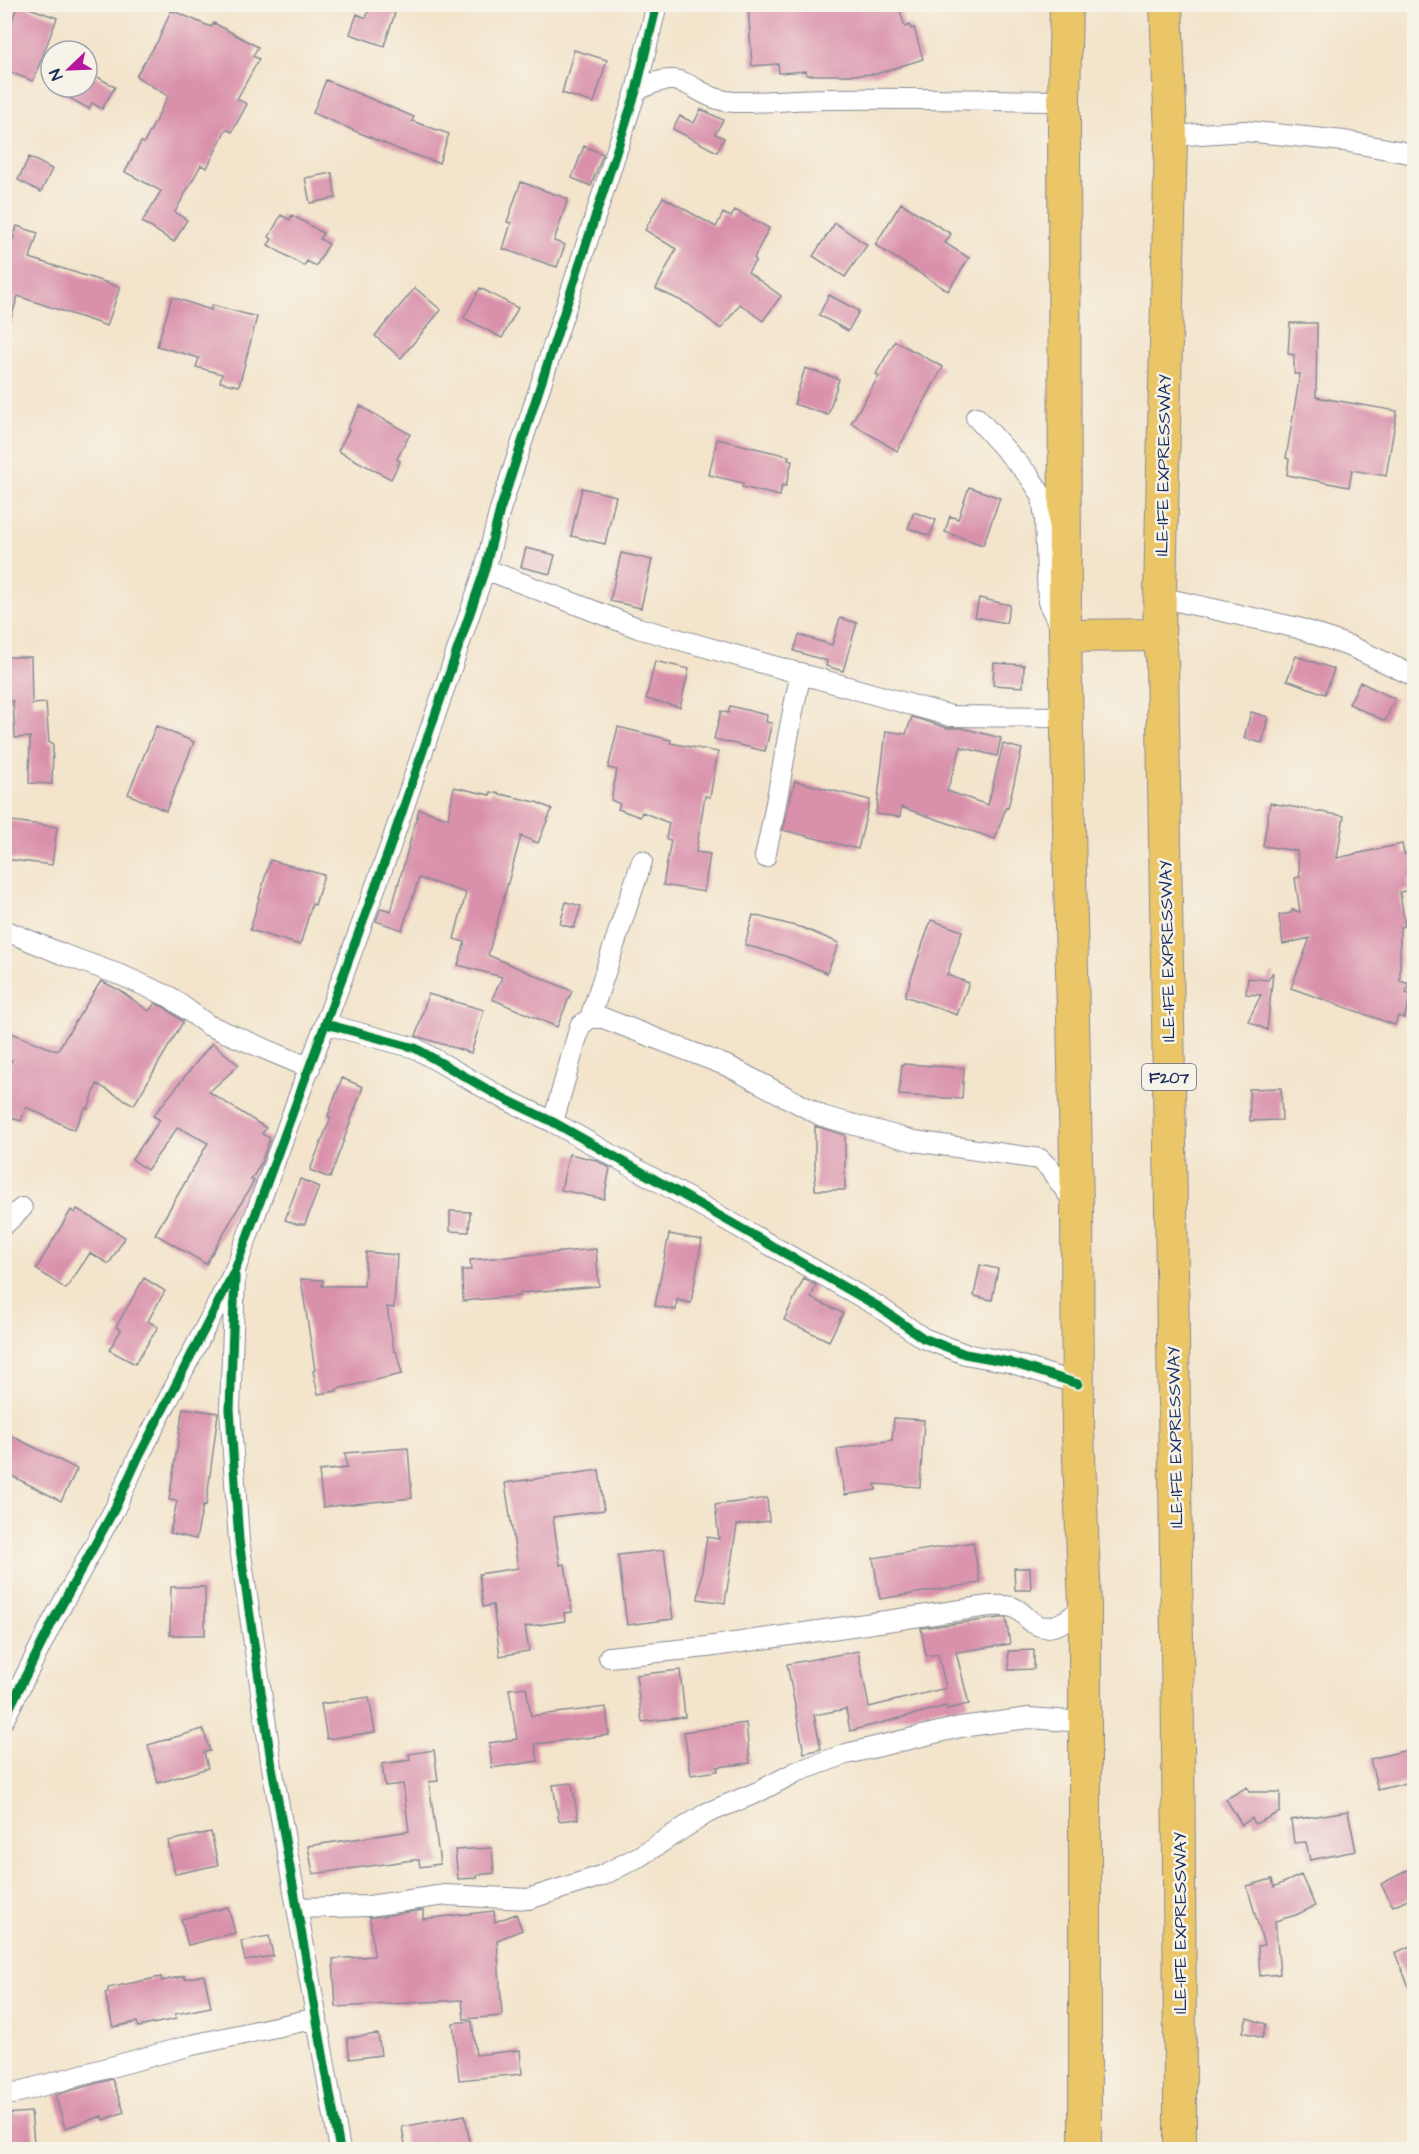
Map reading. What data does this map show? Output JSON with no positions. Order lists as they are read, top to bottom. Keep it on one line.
{"streets":{"main road":["ILE-IFE EXPRESSWAY","F207"]},"north":"bottom left"}
